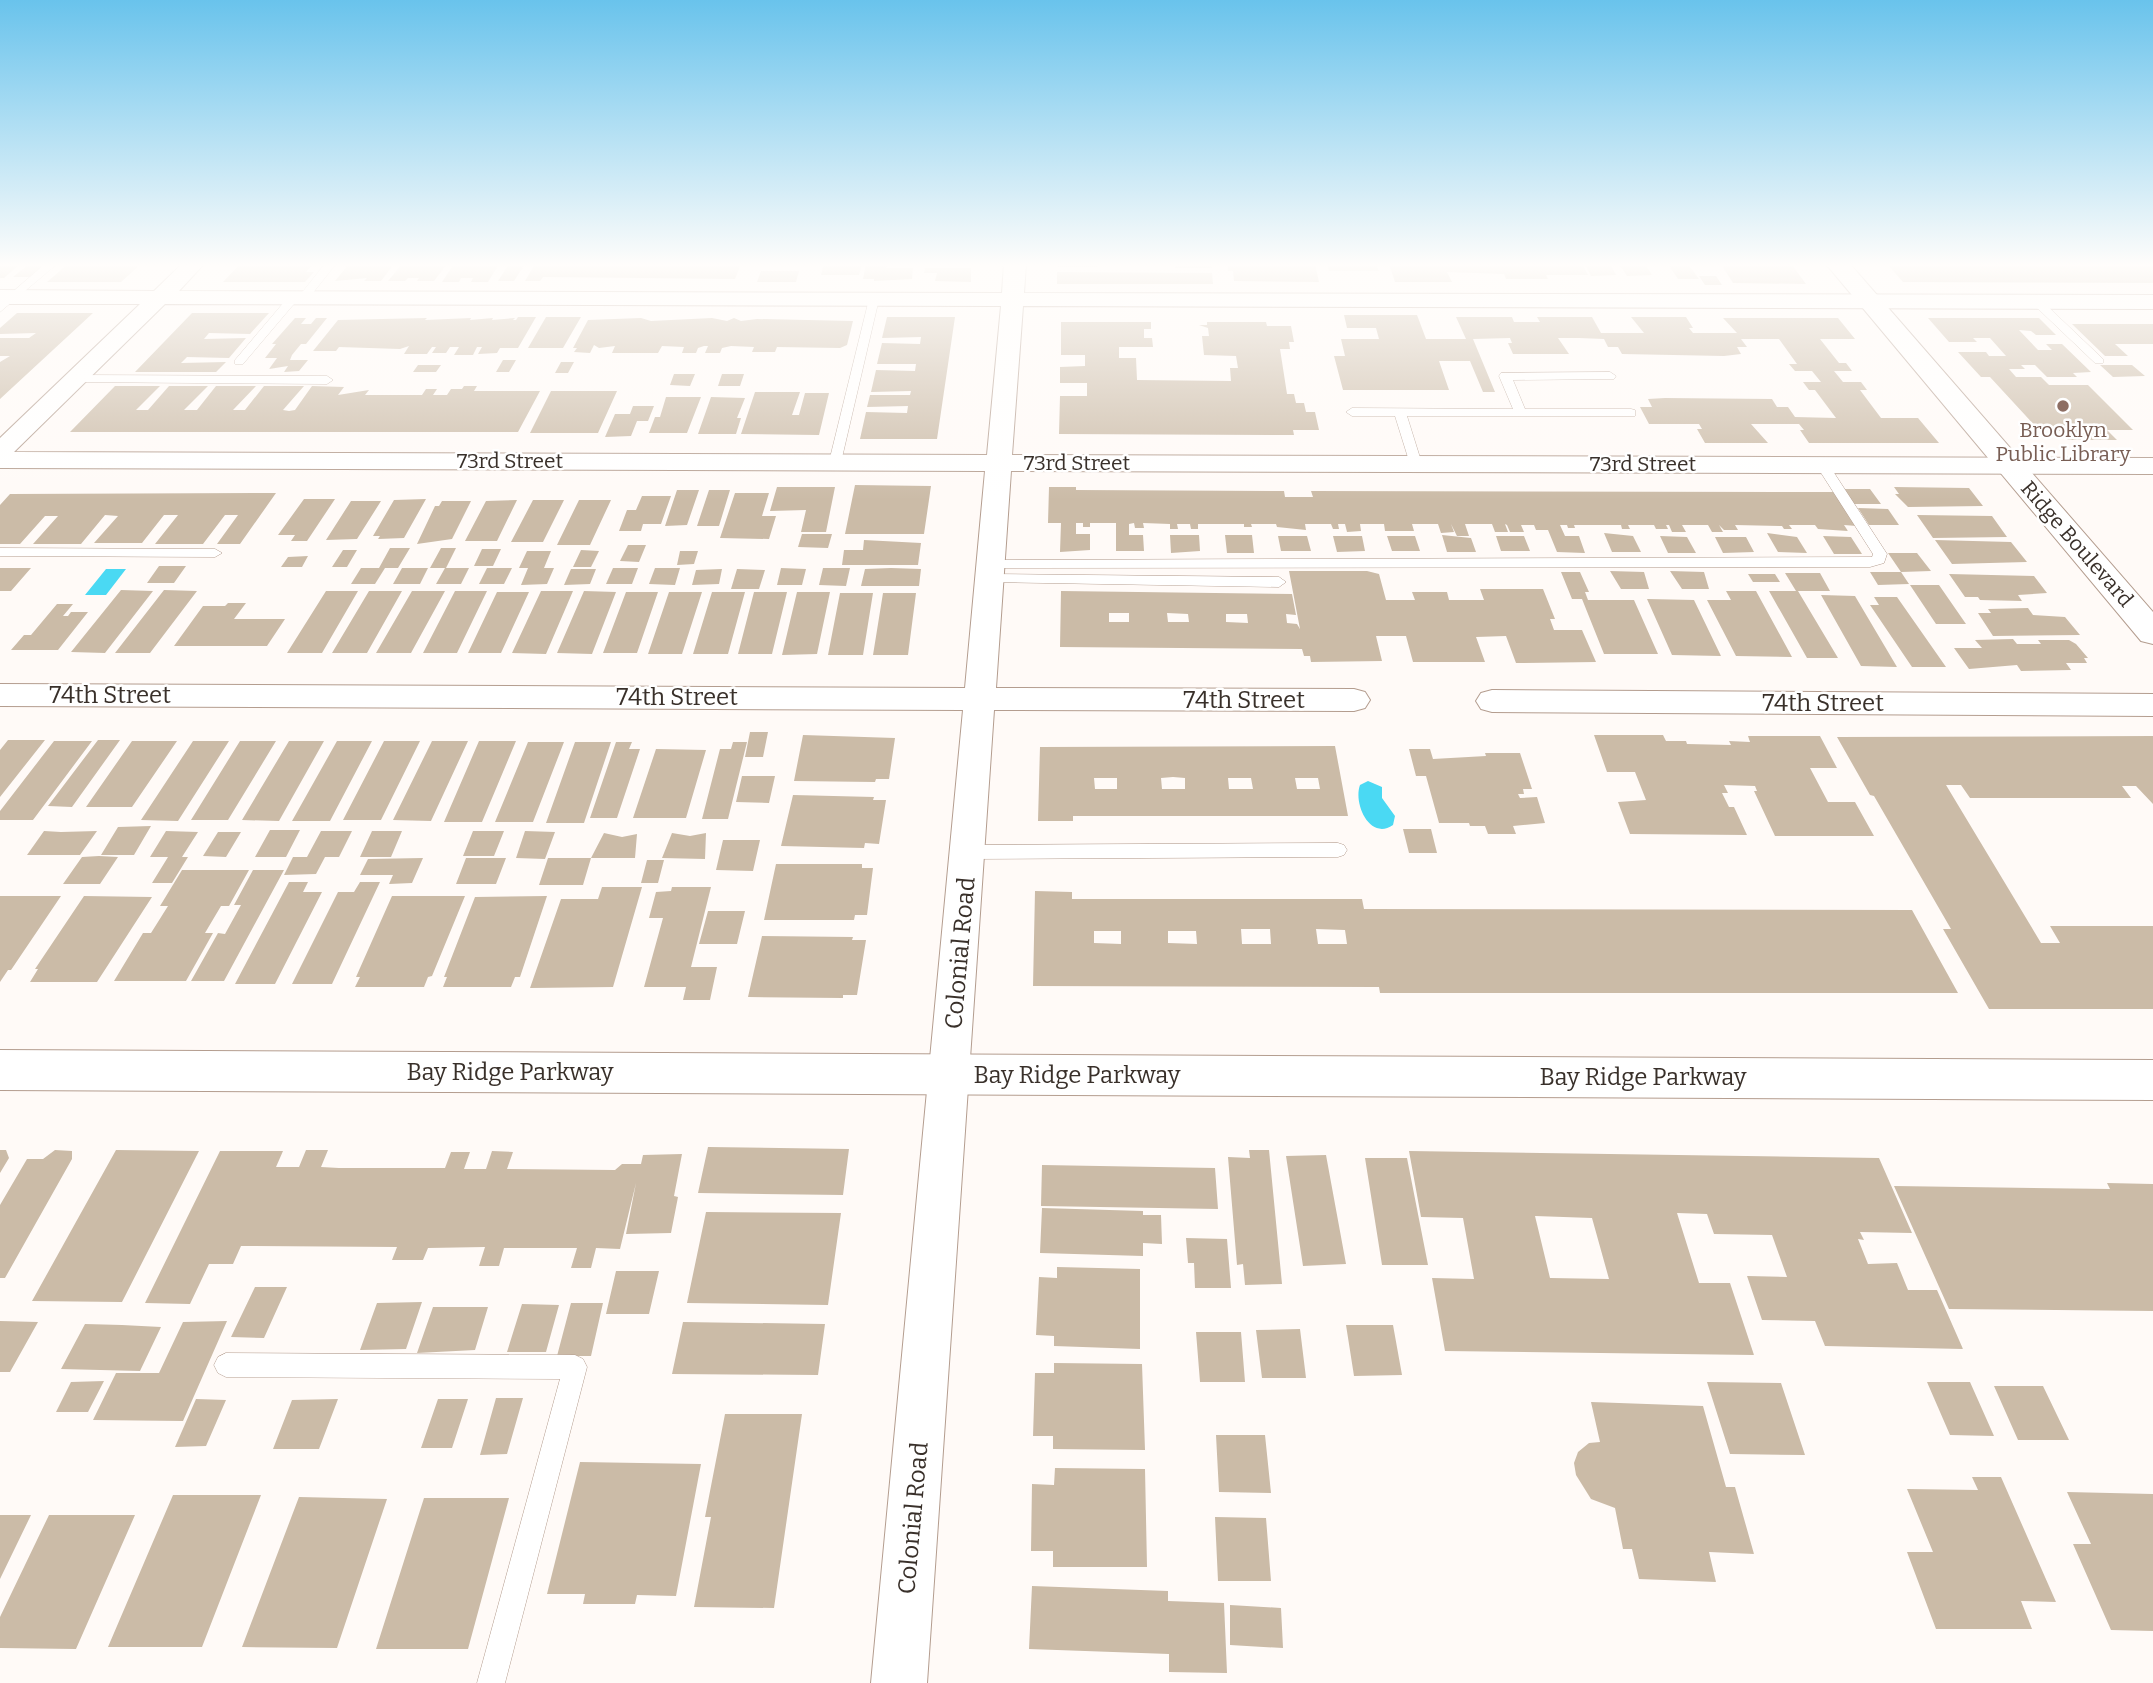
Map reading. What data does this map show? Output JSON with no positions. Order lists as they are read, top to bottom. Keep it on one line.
{"streets":{"street":["73rd Street","Ridge Boulevard","74th Street","Colonial Road","Bay Ridge Parkway"]},"crossings":[["73rd Street","Ridge Boulevard"],["73rd Street","Colonial Road"],["74th Street","Colonial Road"],["Colonial Road","Bay Ridge Parkway"]],"places":["Brooklyn Public Library"]}
